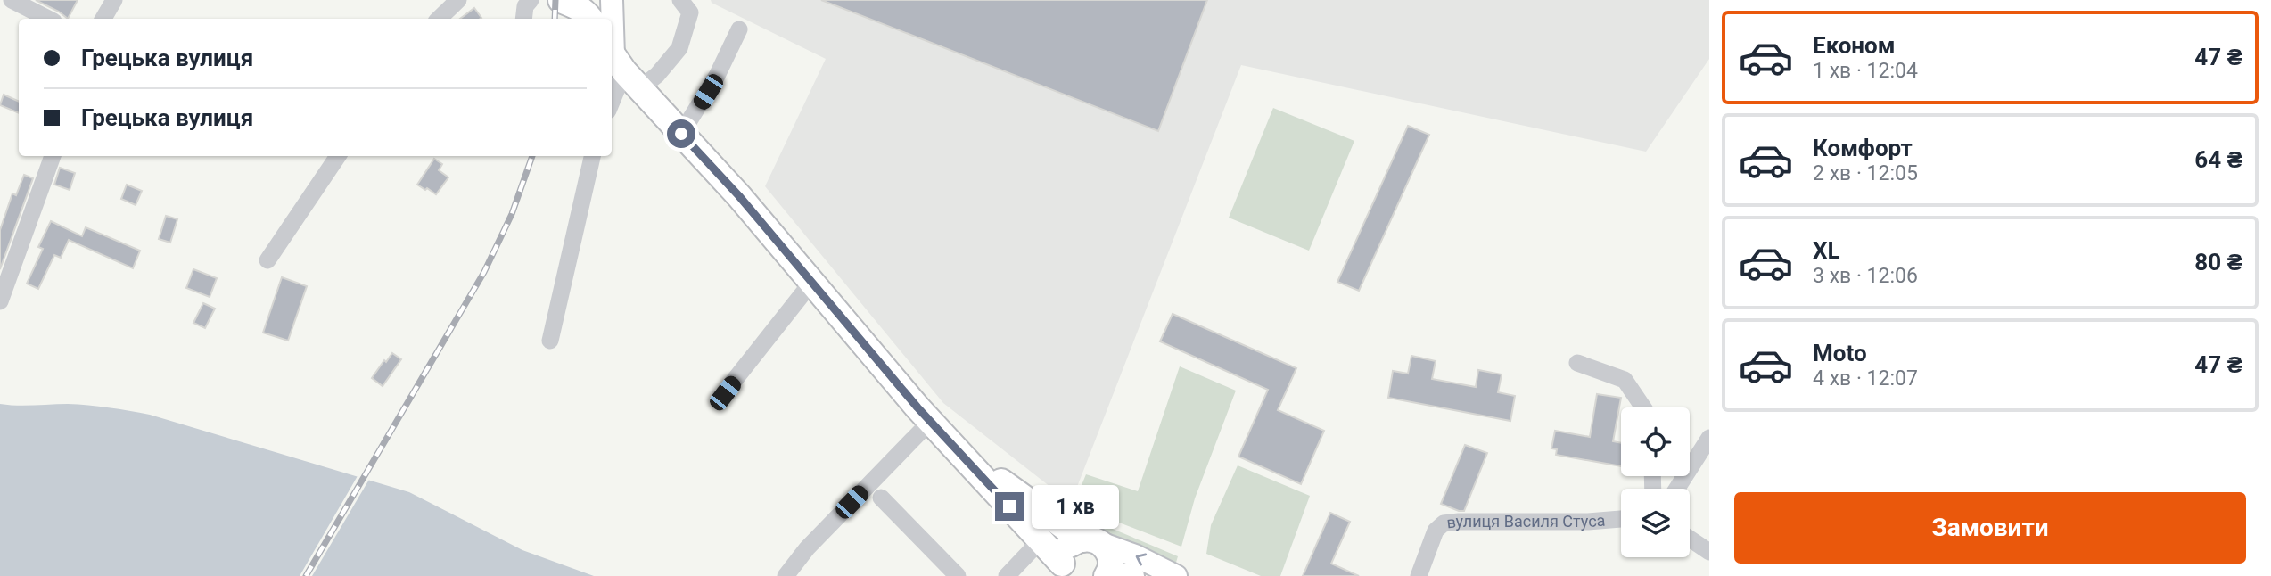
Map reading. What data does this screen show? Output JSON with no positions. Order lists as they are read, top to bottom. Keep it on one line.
{"streets":{"street":["вулиця Василя Стуса"]},"page":{"list":[{"name":"Економ","note":"1 хв · 12:04","value":"47 ₴"},{"name":"Комфорт","note":"2 хв · 12:05","value":"64 ₴"},{"name":"XL","note":"3 хв · 12:06","value":"80 ₴"},{"name":"Moto","note":"4 хв · 12:07","value":"47 ₴"}],"banner":["Грецька вулиця","Грецька вулиця"],"buttons":"Замовити","bubble":"1 хв"}}
